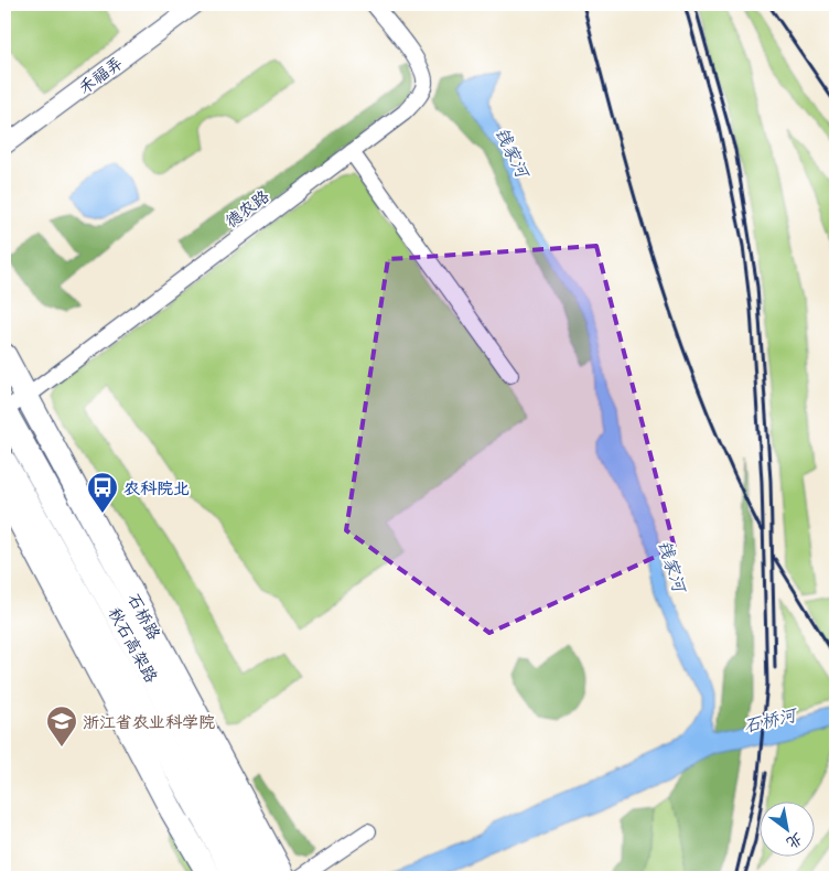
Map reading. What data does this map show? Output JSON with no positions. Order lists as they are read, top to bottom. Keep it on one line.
{"streets":{"highway":["秋石高架路"],"main road":["石桥路"],"street":["禾福弄","德农路"]},"crossings":[["德农路","石桥路"],["德农路","秋石高架路"]],"water":["钱家河","石桥河"],"places":{"bus stop":["农科院北"],"school or university":["浙江省农业科学院"]},"north":"bottom right"}
